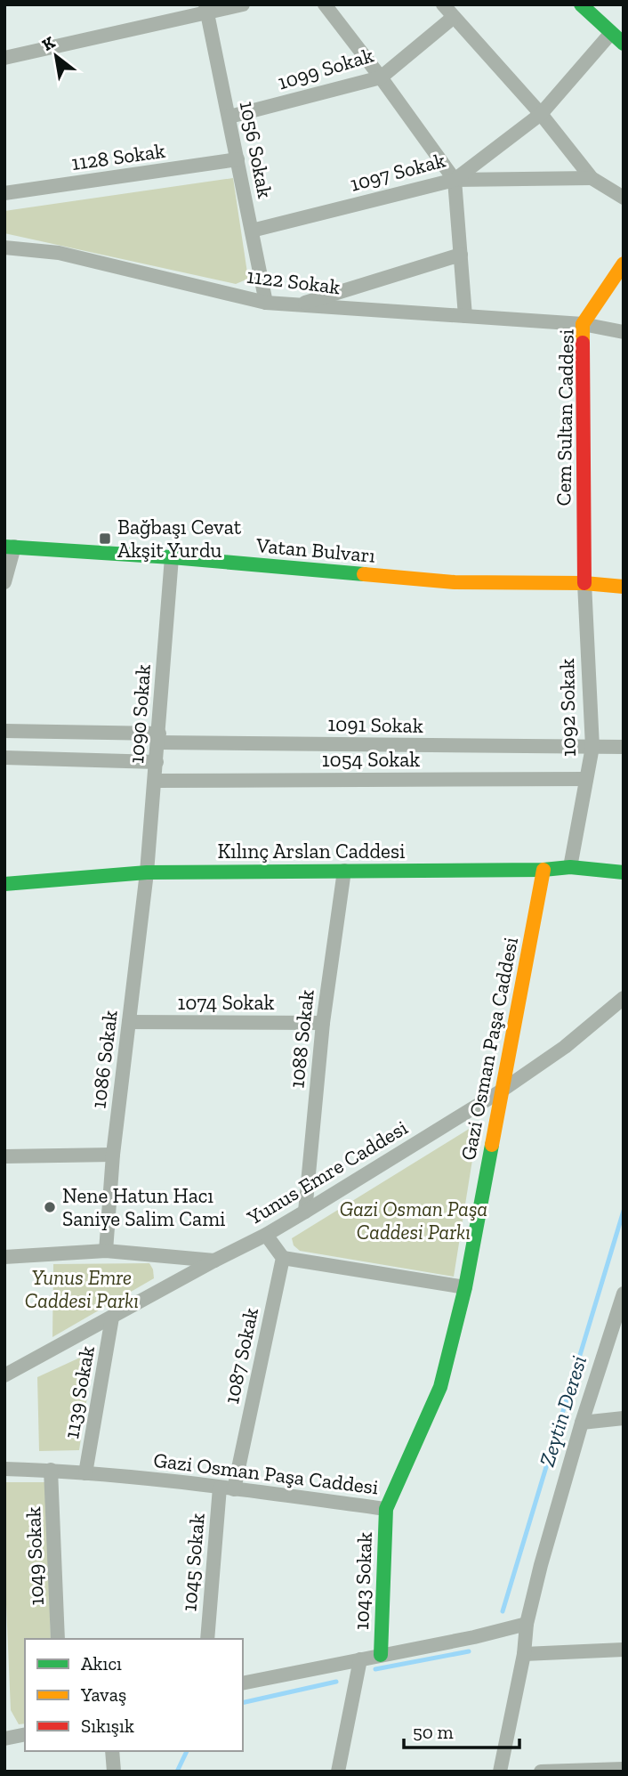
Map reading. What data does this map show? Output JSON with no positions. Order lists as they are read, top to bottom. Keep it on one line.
{"streets":{"street":["1099 Sokak","1056 Sokak","1128 Sokak","1097 Sokak","1122 Sokak","Cem Sultan Caddesi","Vatan Bulvarı","1092 Sokak","1090 Sokak","1091 Sokak","1054 Sokak","Kılınç Arslan Caddesi","1074 Sokak","1088 Sokak","Gazi Osman Paşa Caddesi","1086 Sokak","Yunus Emre Caddesi","1087 Sokak","1139 Sokak","1049 Sokak","1045 Sokak","1043 Sokak"]},"crossings":[["1099 Sokak","1056 Sokak"],["1056 Sokak","1128 Sokak"],["1056 Sokak","1097 Sokak"],["1056 Sokak","1122 Sokak"],["1122 Sokak","Cem Sultan Caddesi"],["Cem Sultan Caddesi","Vatan Bulvarı"],["Cem Sultan Caddesi","1092 Sokak"],["Vatan Bulvarı","1092 Sokak"],["Vatan Bulvarı","1090 Sokak"],["1092 Sokak","1091 Sokak"],["1092 Sokak","1054 Sokak"],["1092 Sokak","Kılınç Arslan Caddesi"],["1090 Sokak","1091 Sokak"],["1090 Sokak","1054 Sokak"],["1090 Sokak","Kılınç Arslan Caddesi"],["1090 Sokak","1086 Sokak"],["Kılınç Arslan Caddesi","1088 Sokak"],["Kılınç Arslan Caddesi","Gazi Osman Paşa Caddesi"],["Kılınç Arslan Caddesi","1086 Sokak"],["1074 Sokak","1088 Sokak"],["1074 Sokak","1086 Sokak"],["1088 Sokak","Yunus Emre Caddesi"],["Gazi Osman Paşa Caddesi","Yunus Emre Caddesi"],["Gazi Osman Paşa Caddesi","1087 Sokak"],["Gazi Osman Paşa Caddesi","1139 Sokak"],["Gazi Osman Paşa Caddesi","1049 Sokak"],["Gazi Osman Paşa Caddesi","1045 Sokak"],["Gazi Osman Paşa Caddesi","1043 Sokak"],["Yunus Emre Caddesi","1139 Sokak"],["1087 Sokak","1045 Sokak"]],"water":["Zeytin Deresi"],"parks":["Gazi Osman Paşa Caddesi Parkı","Yunus Emre Caddesi Parkı"],"places":{"transit":["Bağbaşı Cevat Akşit Yurdu"],"other":["Nene Hatun Hacı Saniye Salim Cami"]},"legend":["Akıcı","Yavaş","Sıkışık"],"scale_bar":"50 m","north":"top left"}
